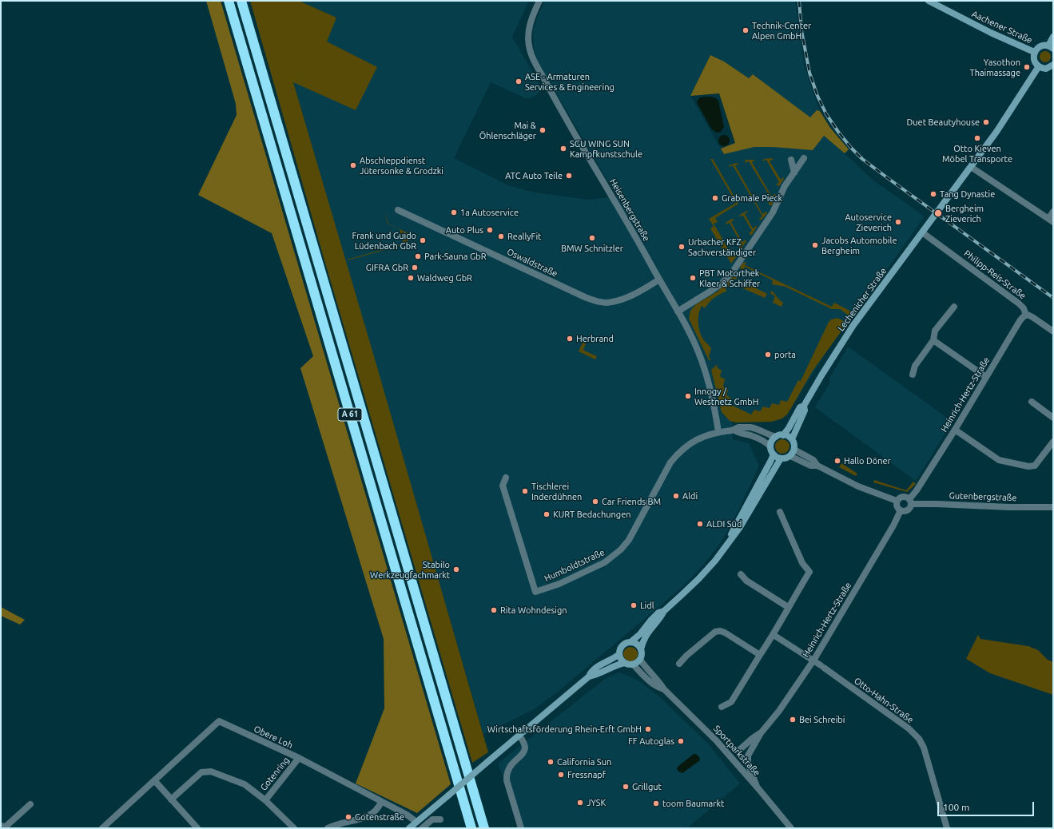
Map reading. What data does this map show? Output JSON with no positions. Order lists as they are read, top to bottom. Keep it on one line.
{"streets":{"highway":["A 61"],"street":["Aachener Straße","Heisenbergstraße","Oswaldstraße","Philipp-Reis-Straße","Lechenicher Straße","Heinrich-Hertz-Straße","Gutenbergstraße","Humboldtstraße","Otto-Hahn-Straße","Obere Loh","Sportparkstraße","Gotenring"]},"crossings":[["Heisenbergstraße","Oswaldstraße"],["Heisenbergstraße","Humboldtstraße"],["Philipp-Reis-Straße","Lechenicher Straße"],["Philipp-Reis-Straße","Heinrich-Hertz-Straße"],["Lechenicher Straße","Humboldtstraße"],["Heinrich-Hertz-Straße","Gutenbergstraße"],["Heinrich-Hertz-Straße","Otto-Hahn-Straße"],["Heinrich-Hertz-Straße","Sportparkstraße"],["Obere Loh","Gotenring"]],"places":["Technik-Center Alpen GmbH","Yasothon Thaimassage","ASE - Armaturen Services & Engineering","Duet Beautyhouse","Mai & Öhlenschläger","Otto Kieven Möbel Transporte","SGU WING SUN Kampfkunstschule","Abschleppdienst Jütersonke & Grodzki","ATC Auto Teile","Tang Dynastie","Grabmale Pieck","1a Autoservice","Bergheim Zieverich","Autoservice Zieverich","Auto Plus","ReallyFit","BMW Schnitzler","Frank und Guido Lüdenbach GbR","Jacobs Automobile Bergheim","Urbacher KFZ Sachverständiger","Park-Sauna GbR","GIFRA GbR","Waldweg GbR","PBT Motorthek Klaer & Schiffer","Herbrand","porta","Innogy / Westnetz GmbH","Hallo Döner","Tischlerei Inderdühnen","Aldi","Car Friends BM","KURT Bedachungen","ALDI Süd","Stabilo Werkzeugfachmarkt","Lidl","Rita Wohndesign","Bei Schreibi","Wirtschaftsförderung Rhein-Erft GmbH","FF Autoglas","California Sun","Fressnapf","Grillgut","JYSK","toom Baumarkt","Gotenstraße"],"scale_bar":"100 m"}
